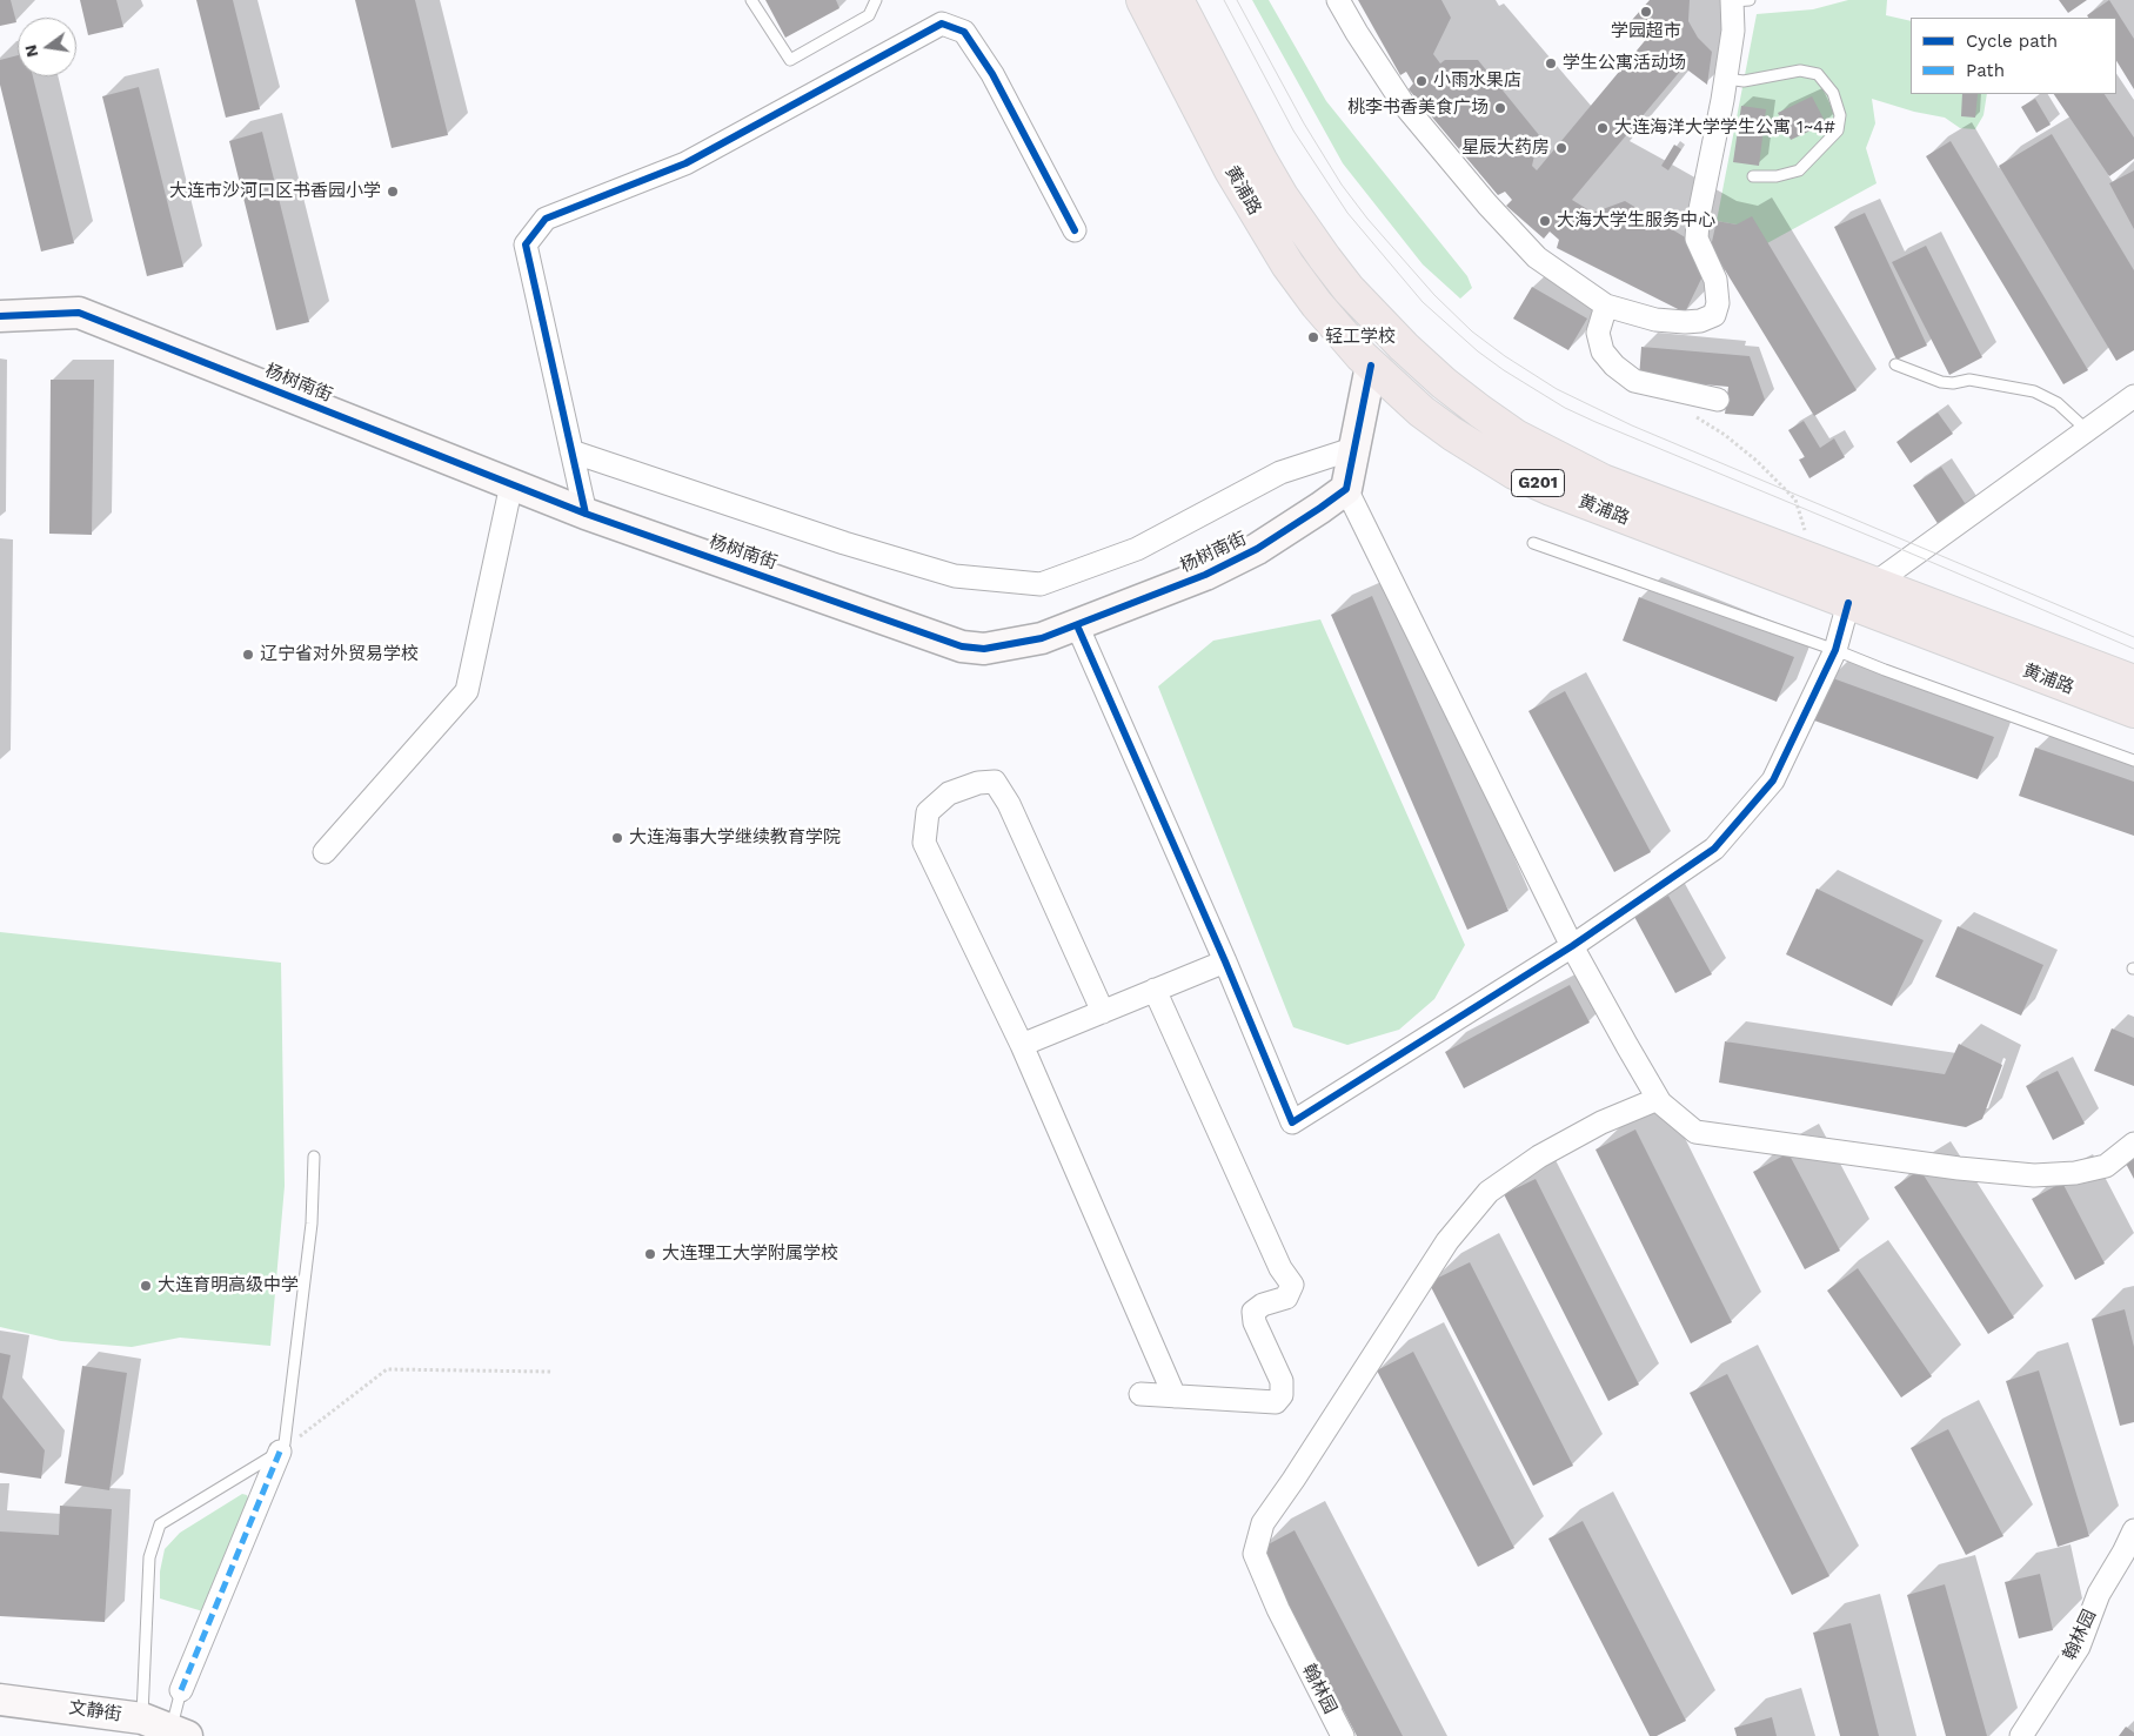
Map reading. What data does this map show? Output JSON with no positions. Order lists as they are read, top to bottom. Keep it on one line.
{"streets":{"highway":["黄浦路","G201"],"street":["杨树南街","翰林园","文静街"]},"places":["学园超市","学生公寓活动场","小雨水果店","桃李书香美食广场","大连海洋大学学生公寓 1~4#","星辰大药房","大连市沙河口区书香园小学","大海大学生服务中心","轻工学校","辽宁省对外贸易学校","大连海事大学继续教育学院","大连理工大学附属学校","大连育明高级中学"],"legend":["Cycle path","Path"],"north":"left"}
